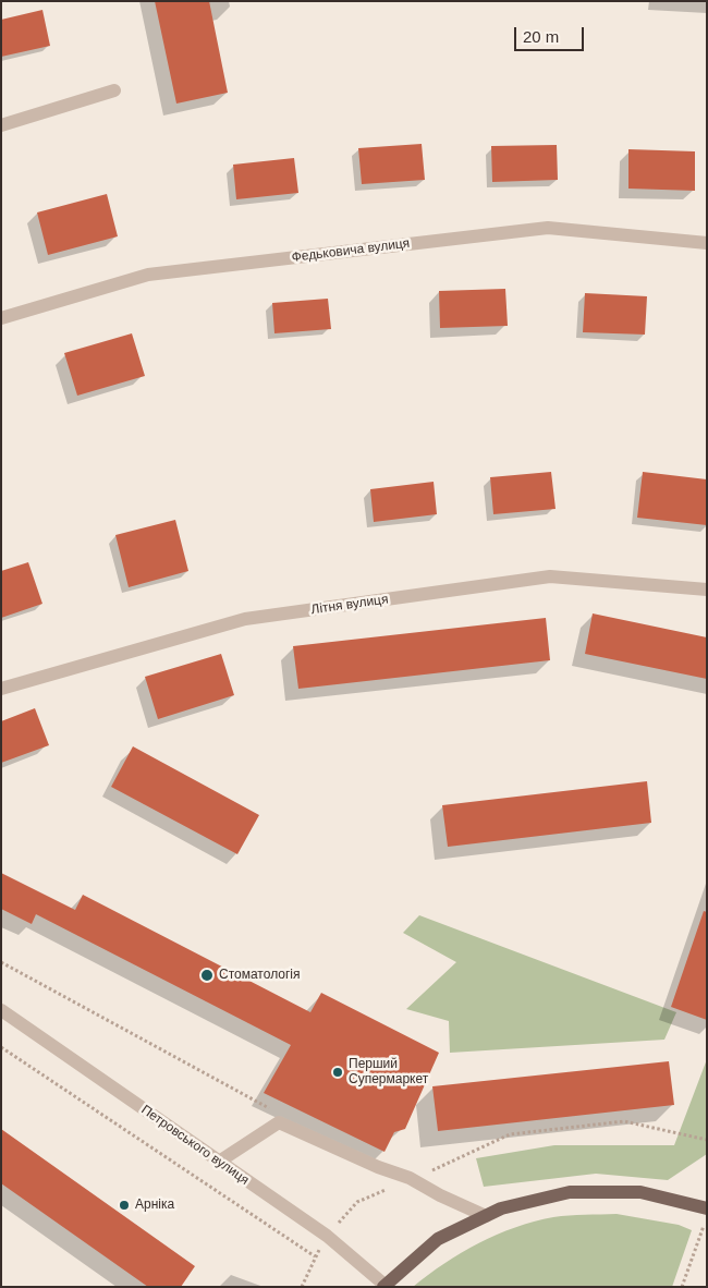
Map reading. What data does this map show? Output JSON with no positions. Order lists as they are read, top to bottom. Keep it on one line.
{"streets":{"street":["Федьковича вулиця","Літня вулиця","Петровського вулиця"]},"places":["Стоматологія","Перший Супермаркет","Арніка"],"scale_bar":"20 m"}
